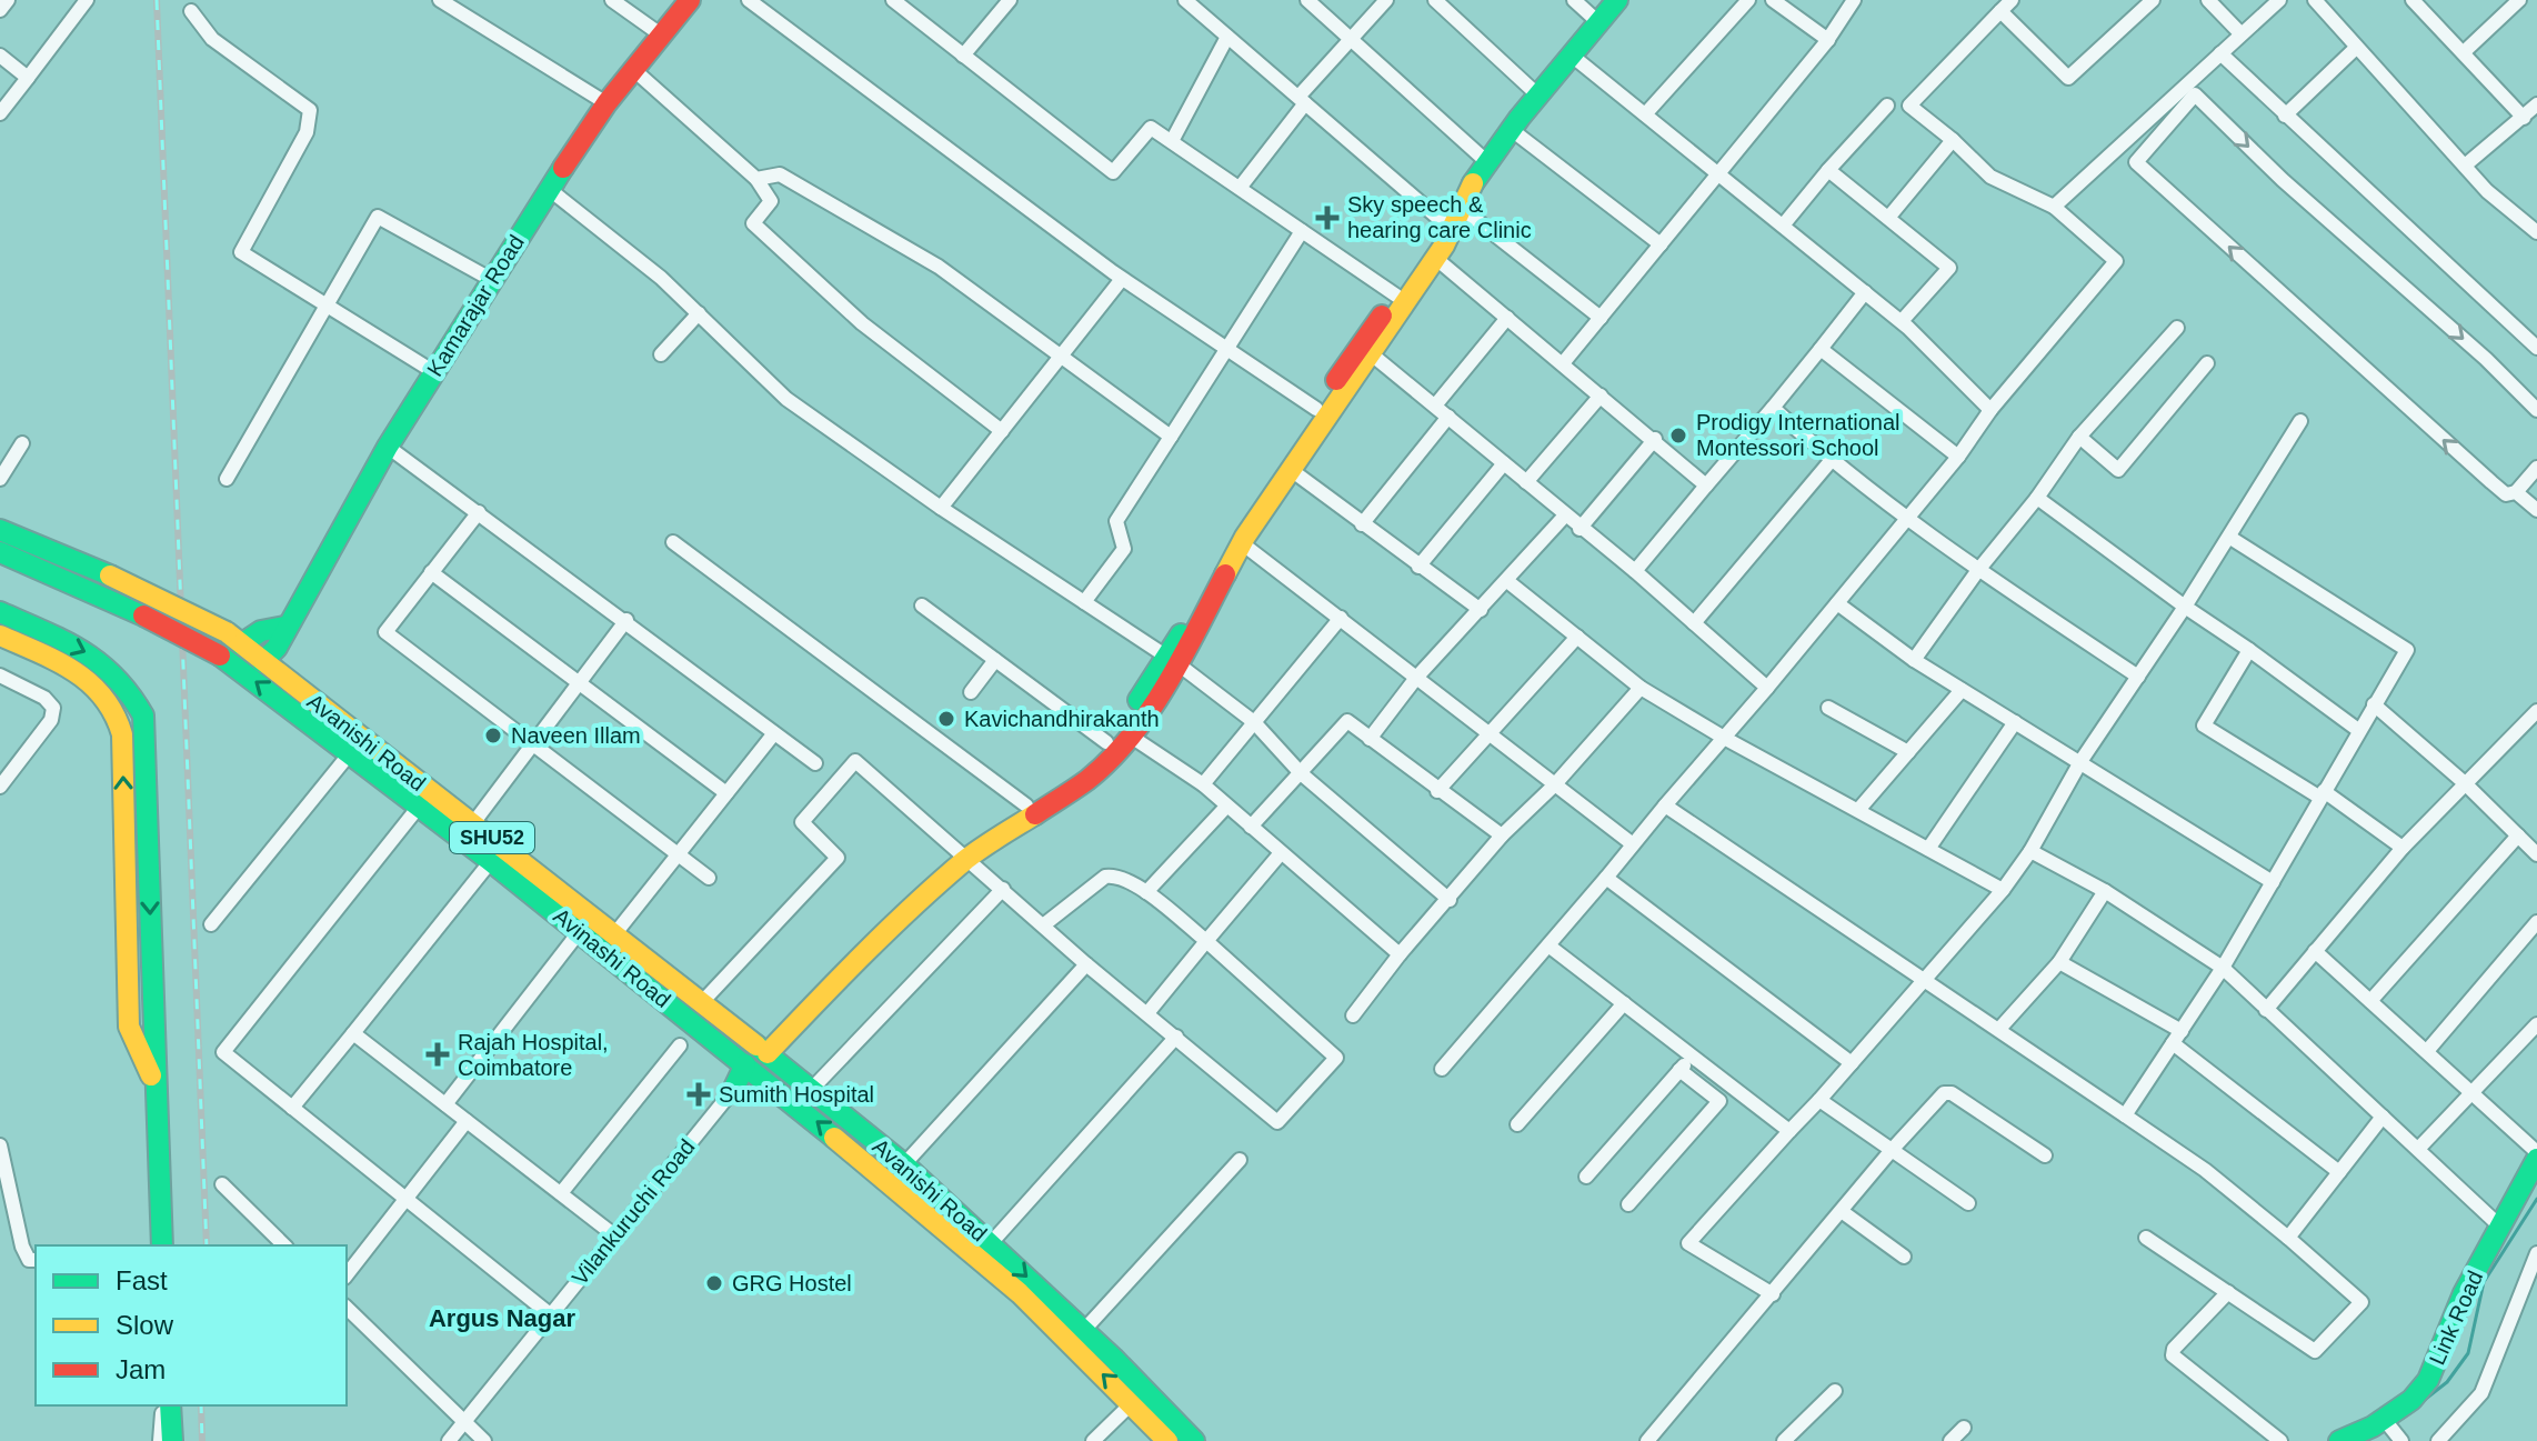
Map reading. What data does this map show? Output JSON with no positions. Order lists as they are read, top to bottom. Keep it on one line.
{"streets":{"main road":["Kamarajar Road","Avanishi Road","SHU52","Avinashi Road","Vilankuruchi Road","Link Road"]},"crossings":[["Kamarajar Road","Avanishi Road"],["Avanishi Road","SHU52"],["Avanishi Road","Avinashi Road"],["Avinashi Road","Vilankuruchi Road"]],"one_way":["Avinashi Road"],"districts":["Argus Nagar"],"places":{"health":["Sky speech & hearing care Clinic","Rajah Hospital, Coimbatore","Sumith Hospital"],"other":["Prodigy International Montessori School","Kavichandhirakanth","Naveen Illam","GRG Hostel"]},"legend":["Fast","Slow","Jam"]}
